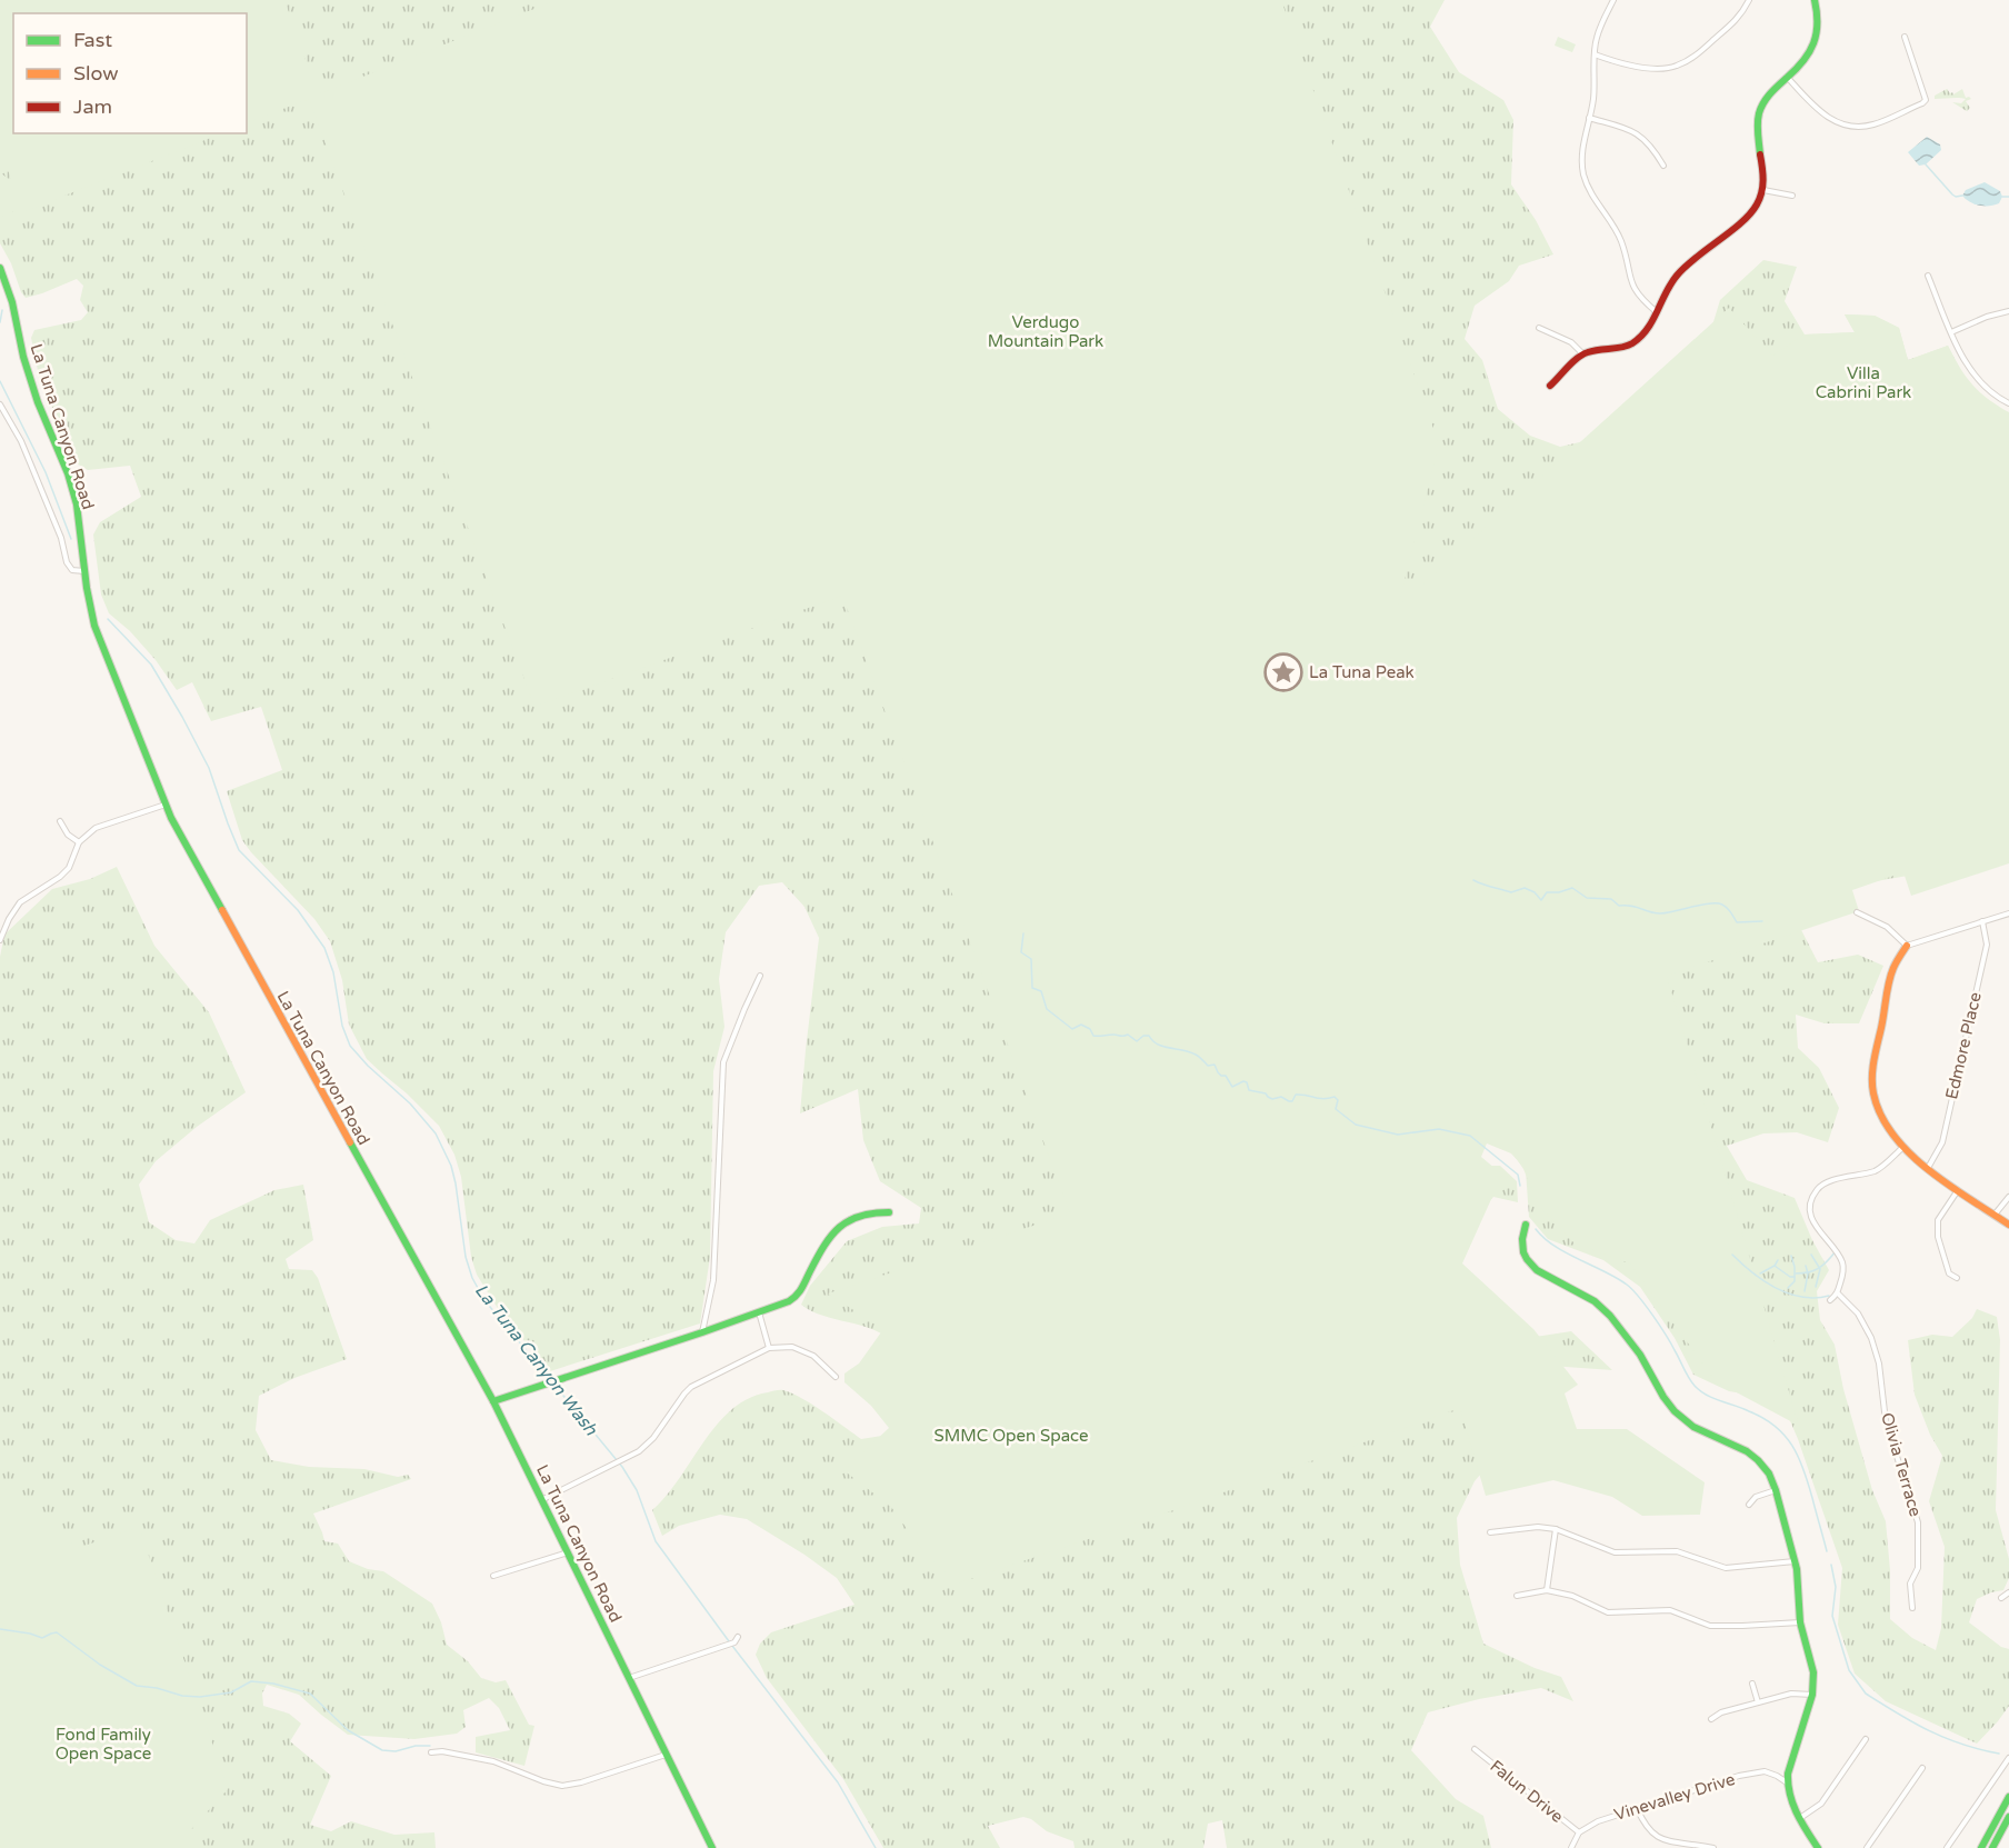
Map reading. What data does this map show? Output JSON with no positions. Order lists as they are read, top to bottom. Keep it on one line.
{"streets":{"street":["La Tuna Canyon Road","Edmore Place","Olivia Terrace","Falun Drive","Vinevalley Drive"]},"crossings":[["Falun Drive","Vinevalley Drive"]],"water":["La Tuna Canyon Wash"],"parks":["Verdugo Mountain Park","Villa Cabrini Park","SMMC Open Space","Fond Family Open Space"],"places":{"place":["La Tuna Peak"]},"legend":["Fast","Slow","Jam"]}
